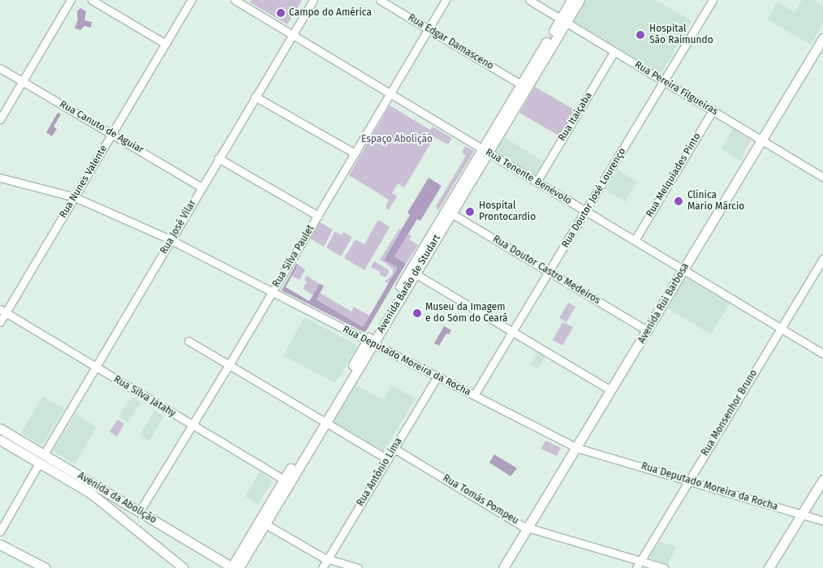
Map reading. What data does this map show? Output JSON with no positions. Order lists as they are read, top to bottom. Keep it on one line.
{"streets":{"main road":["Avenida Barão de Studart","Avenida Rui Barbosa","Avenida da Abolição"],"street":["Rua Edgar Damasceno","Rua Pereira Filgueiras","Rua Itaiçaba","Rua Canuto de Aguiar","Rua Melquíades Pinto","Rua Tenente Benévolo","Rua Nunes Valente","Rua Doutor José Lourenço","Rua José Vilar","Rua Silva Paulet","Rua Doutor Castro Medeiros","Rua Deputado Moreira da Rocha","Rua Silva Jatahy","Rua Monsenhor Bruno","Rua Antônio Lima","Rua Tomás Pompeu"]},"crossings":[["Rua Edgar Damasceno","Rua Silva Paulet"],["Rua Edgar Damasceno","Avenida Barão de Studart"],["Rua Pereira Filgueiras","Rua Itaiçaba"],["Rua Pereira Filgueiras","Rua Melquíades Pinto"],["Rua Pereira Filgueiras","Rua Doutor José Lourenço"],["Rua Pereira Filgueiras","Avenida Barão de Studart"],["Rua Pereira Filgueiras","Avenida Rui Barbosa"],["Rua Itaiçaba","Rua Tenente Benévolo"],["Rua Canuto de Aguiar","Rua Nunes Valente"],["Rua Canuto de Aguiar","Rua José Vilar"],["Rua Melquíades Pinto","Rua Tenente Benévolo"],["Rua Tenente Benévolo","Rua Doutor José Lourenço"],["Rua Tenente Benévolo","Rua José Vilar"],["Rua Tenente Benévolo","Rua Silva Paulet"],["Rua Tenente Benévolo","Avenida Barão de Studart"],["Rua Tenente Benévolo","Avenida Rui Barbosa"],["Rua Tenente Benévolo","Rua Monsenhor Bruno"],["Rua Nunes Valente","Rua Deputado Moreira da Rocha"],["Rua Nunes Valente","Rua Silva Jatahy"],["Rua Doutor José Lourenço","Rua Doutor Castro Medeiros"],["Rua Doutor José Lourenço","Rua Deputado Moreira da Rocha"],["Rua José Vilar","Rua Deputado Moreira da Rocha"],["Rua José Vilar","Rua Silva Jatahy"],["Rua José Vilar","Avenida da Abolição"],["Rua Silva Paulet","Rua Deputado Moreira da Rocha"],["Rua Silva Paulet","Rua Silva Jatahy"],["Rua Silva Paulet","Avenida da Abolição"],["Rua Doutor Castro Medeiros","Avenida Barão de Studart"],["Rua Doutor Castro Medeiros","Avenida Rui Barbosa"],["Avenida Barão de Studart","Rua Deputado Moreira da Rocha"],["Avenida Barão de Studart","Rua Silva Jatahy"],["Avenida Barão de Studart","Avenida da Abolição"],["Avenida Rui Barbosa","Rua Deputado Moreira da Rocha"],["Avenida Rui Barbosa","Rua Tomás Pompeu"],["Rua Deputado Moreira da Rocha","Rua Monsenhor Bruno"],["Rua Deputado Moreira da Rocha","Rua Antônio Lima"],["Rua Monsenhor Bruno","Rua Tomás Pompeu"],["Rua Antônio Lima","Rua Tomás Pompeu"]],"parks":["Espaço Abolição"],"places":["Campo do América","Hospital São Raimundo","Clínica Mario Márcio","Hospital Prontocardio","Museu da Imagem e do Som do Ceará"]}
